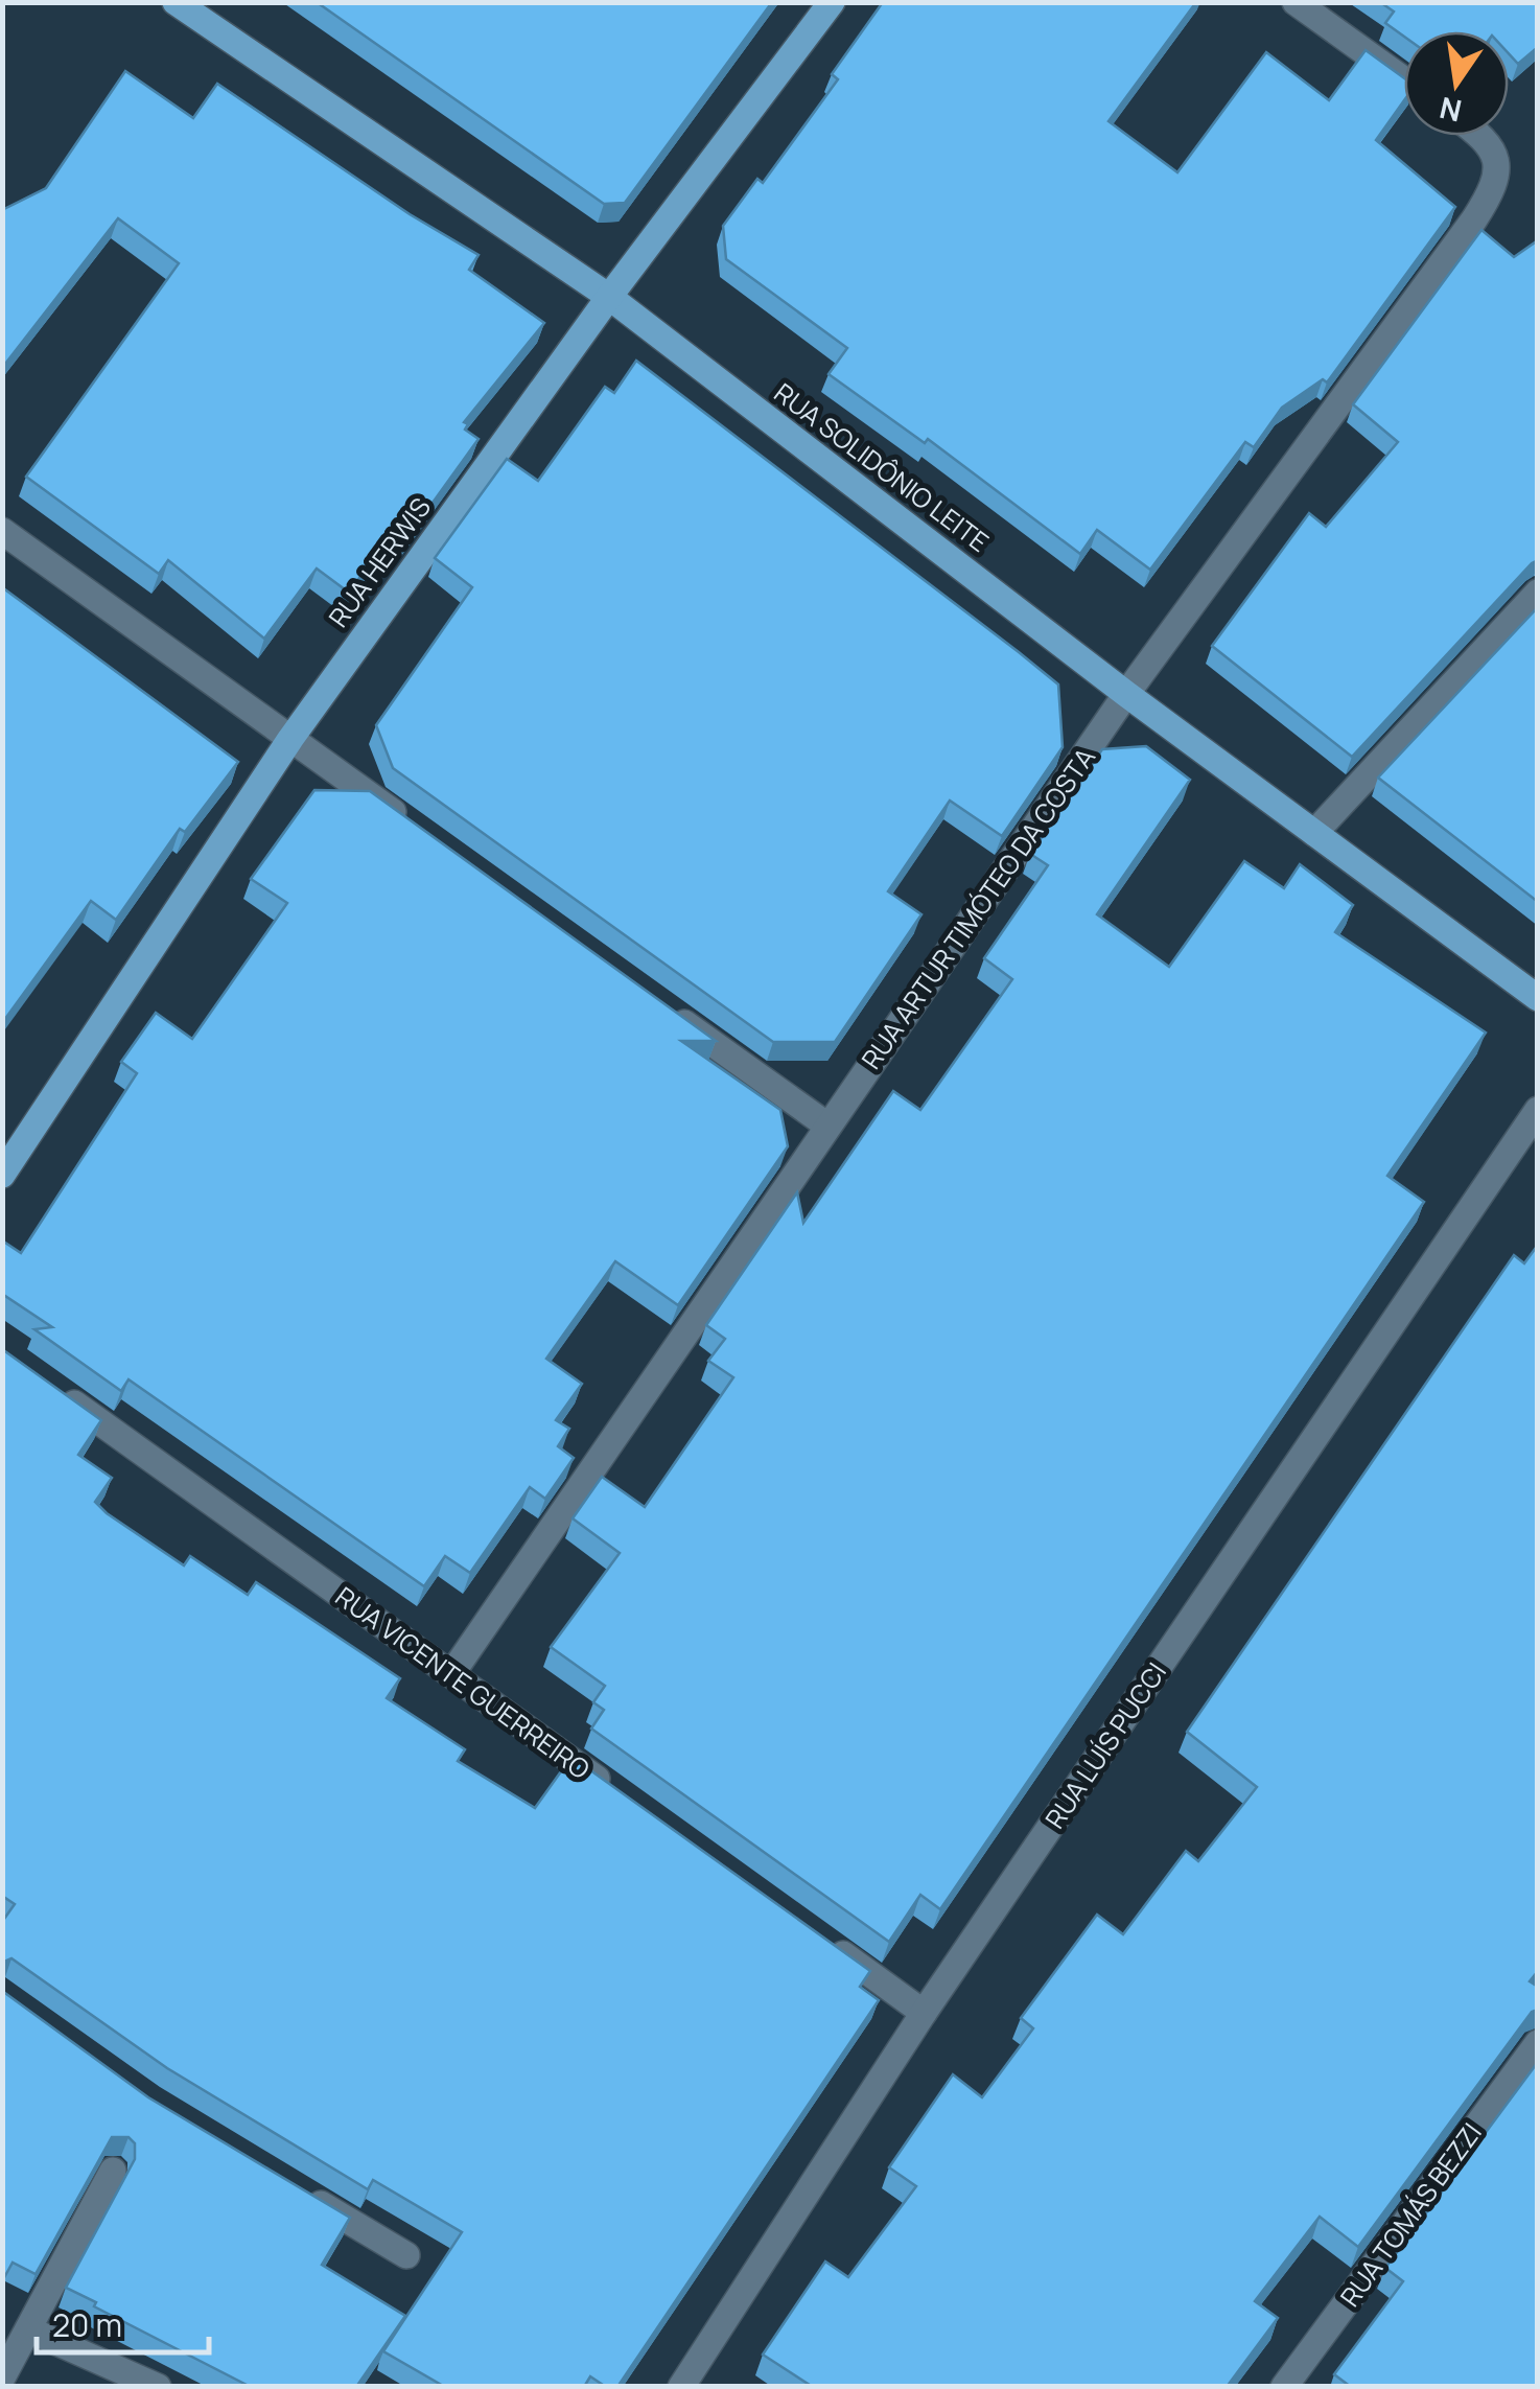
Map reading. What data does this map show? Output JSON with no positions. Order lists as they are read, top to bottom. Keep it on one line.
{"streets":{"main road":["RUA SOLIDÔNIO LEITE","RUA HERWIS"],"street":["RUA ARTUR TIMÓTEO DA COSTA","RUA VICENTE GUERREIRO","RUA LUÍS PUCCI","RUA TOMÁS BEZZI"]},"crossings":[["RUA SOLIDÔNIO LEITE","RUA HERWIS"],["RUA SOLIDÔNIO LEITE","RUA ARTUR TIMÓTEO DA COSTA"],["RUA ARTUR TIMÓTEO DA COSTA","RUA VICENTE GUERREIRO"]],"scale_bar":"20 m","north":"bottom"}
